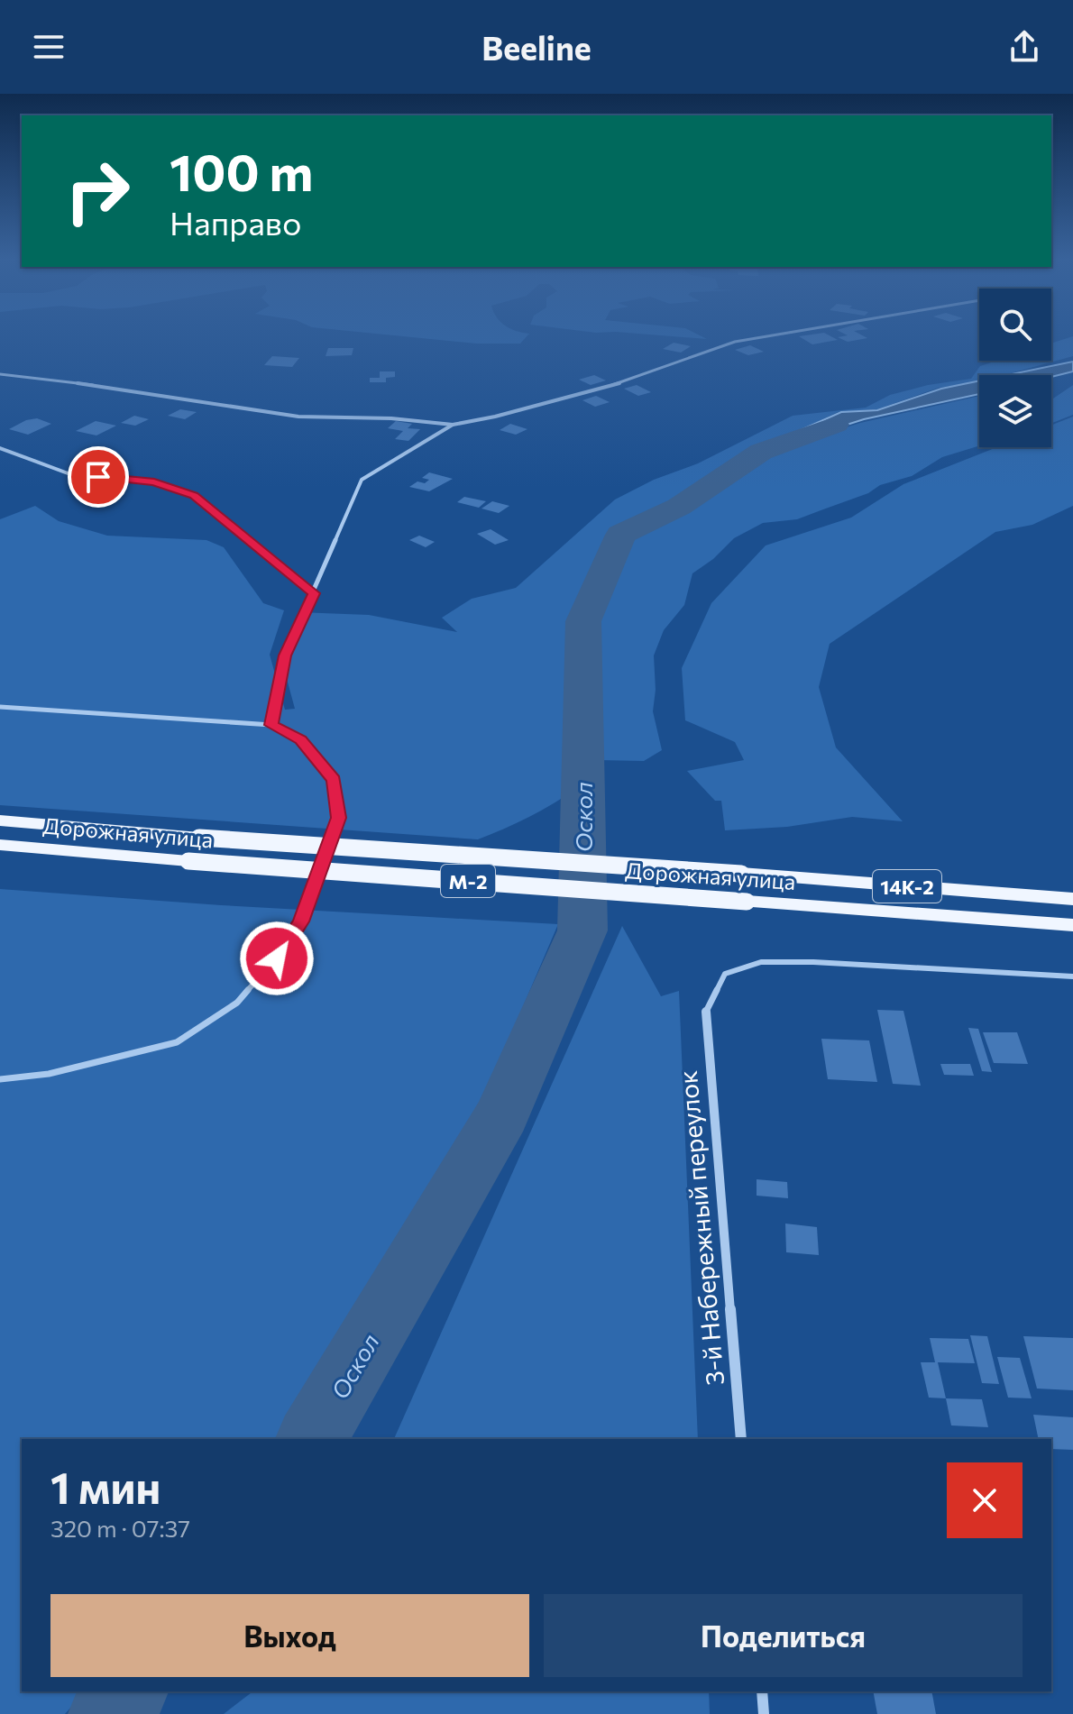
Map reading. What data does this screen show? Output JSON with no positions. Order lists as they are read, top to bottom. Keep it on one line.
{"streets":{"main road":["Дорожная улица","М-2","14К-2"],"street":["3-й Набережный переулок"]},"water":["Оскол"],"page":{"header":"Beeline","turn":["100 m","Направо"],"heading":["1 мин","320 m · 07:37"],"buttons":["Выход","Поделиться"]}}
